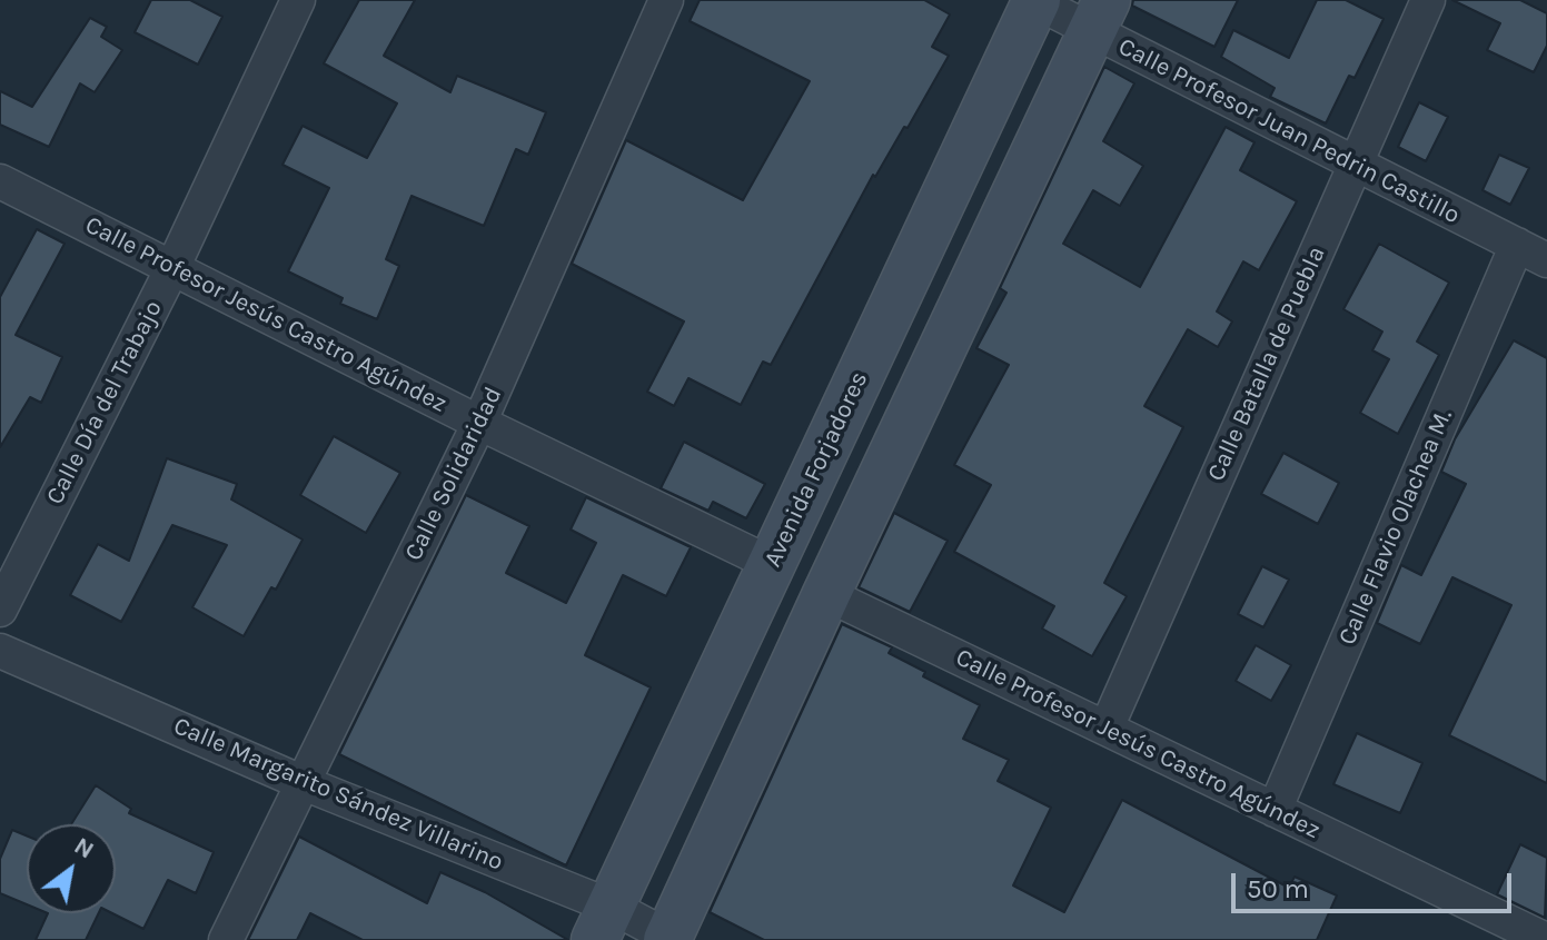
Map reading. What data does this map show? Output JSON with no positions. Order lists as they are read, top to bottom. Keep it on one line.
{"streets":{"main road":["Avenida Forjadores"],"street":["Calle Profesor Juan Pedrin Castillo","Calle Profesor Jesús Castro Agúndez","Calle Batalla de Puebla","Calle Día del Trabajo","Calle Solidaridad","Calle Flavio Olachea M.","Calle Margarito Sández Villarino"]},"crossings":[["Calle Profesor Juan Pedrin Castillo","Calle Batalla de Puebla"],["Calle Profesor Juan Pedrin Castillo","Avenida Forjadores"],["Calle Profesor Juan Pedrin Castillo","Calle Flavio Olachea M."],["Calle Profesor Jesús Castro Agúndez","Calle Batalla de Puebla"],["Calle Profesor Jesús Castro Agúndez","Calle Día del Trabajo"],["Calle Profesor Jesús Castro Agúndez","Avenida Forjadores"],["Calle Profesor Jesús Castro Agúndez","Calle Solidaridad"],["Calle Profesor Jesús Castro Agúndez","Calle Flavio Olachea M."],["Avenida Forjadores","Calle Margarito Sández Villarino"],["Calle Solidaridad","Calle Margarito Sández Villarino"]],"scale_bar":"50 m","north":"top right"}
